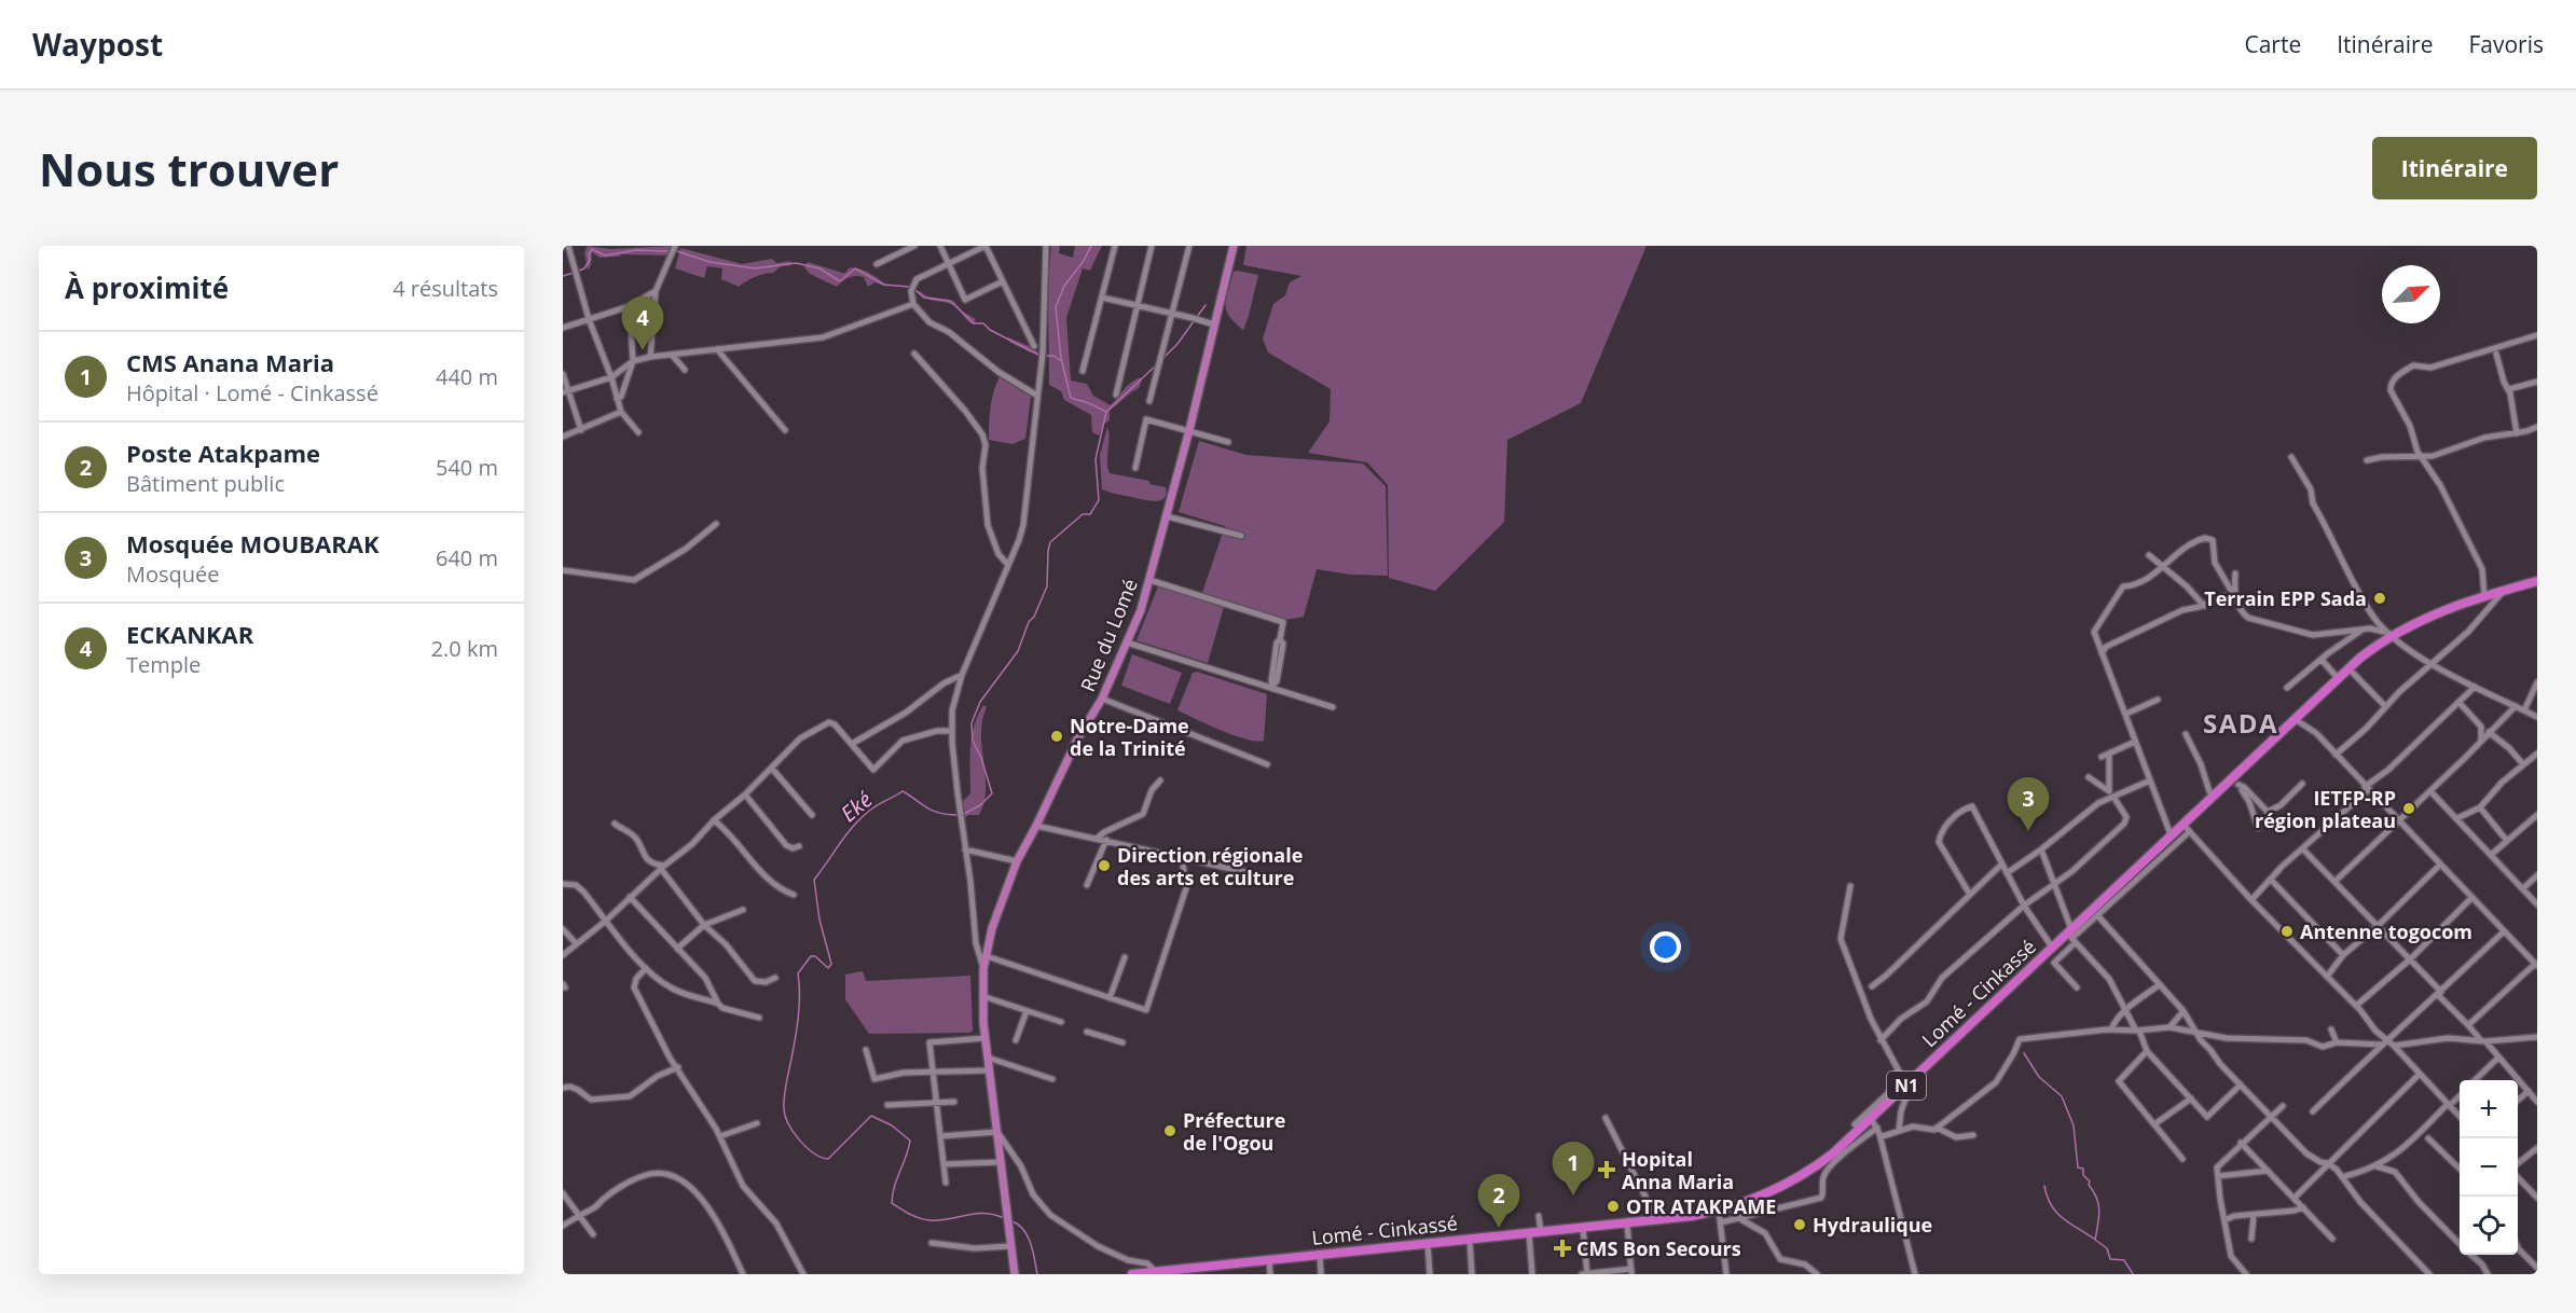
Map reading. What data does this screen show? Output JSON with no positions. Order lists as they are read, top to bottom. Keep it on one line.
{"streets":{"highway":["Lomé - Cinkassé","N1"],"main road":["Rue du Lomé"]},"districts":["SADA"],"water":["Eké"],"places":{"other":["Terrain EPP Sada","Notre-Dame de la Trinité","IETFP-RP région plateau","Direction régionale des arts et culture","Antenne togocom","Préfecture de l'Ogou","OTR ATAKPAME","Hydraulique"],"health":["Hopital Anna Maria","CMS Bon Secours"]},"north":"top right","page":{"header":"Waypost","nav":["Carte","Itinéraire","Favoris"],"buttons":"Itinéraire","title":"Nous trouver","heading":["À proximité","4 résultats"],"pins":["4","3","1","2"],"list":[{"mark":"1","name":"CMS Anana Maria","note":"Hôpital · Lomé - Cinkassé","value":"440 m"},{"mark":"2","name":"Poste Atakpame","note":"Bâtiment public","value":"540 m"},{"mark":"3","name":"Mosquée MOUBARAK","note":"Mosquée","value":"640 m"},{"mark":"4","name":"ECKANKAR","note":"Temple","value":"2.0 km"}],"map_buttons":["+","−"]}}
